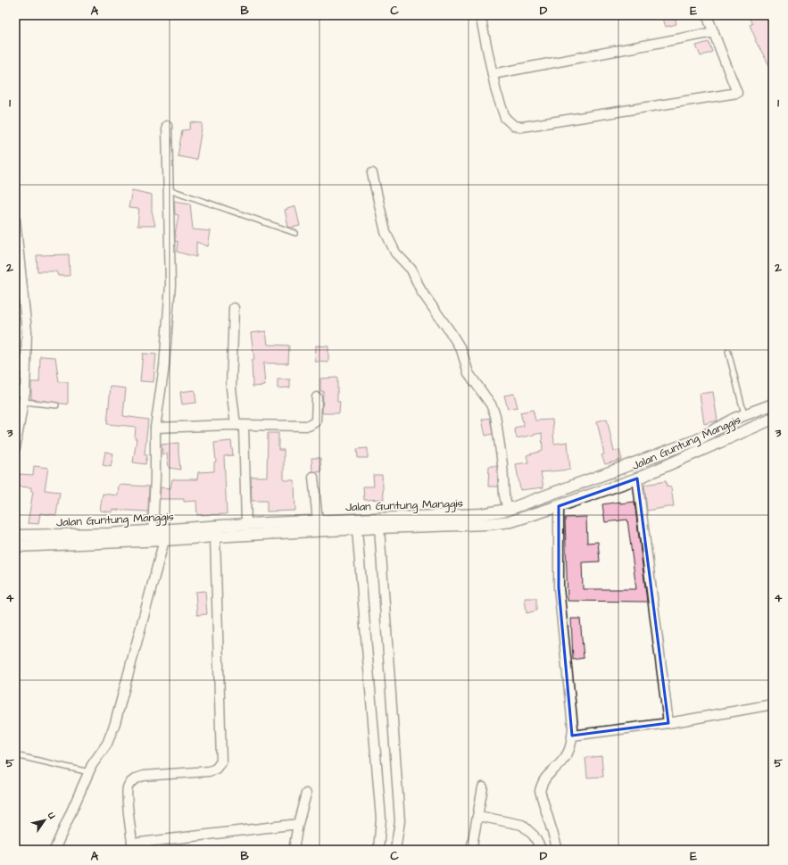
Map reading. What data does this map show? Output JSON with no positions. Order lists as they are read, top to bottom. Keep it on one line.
{"streets":{"street":["Jalan Guntung Manggis"]},"north":"top right","grid":{"columns":["A","B","C","D","E"],"rows":["1","2","3","4","5"]}}
